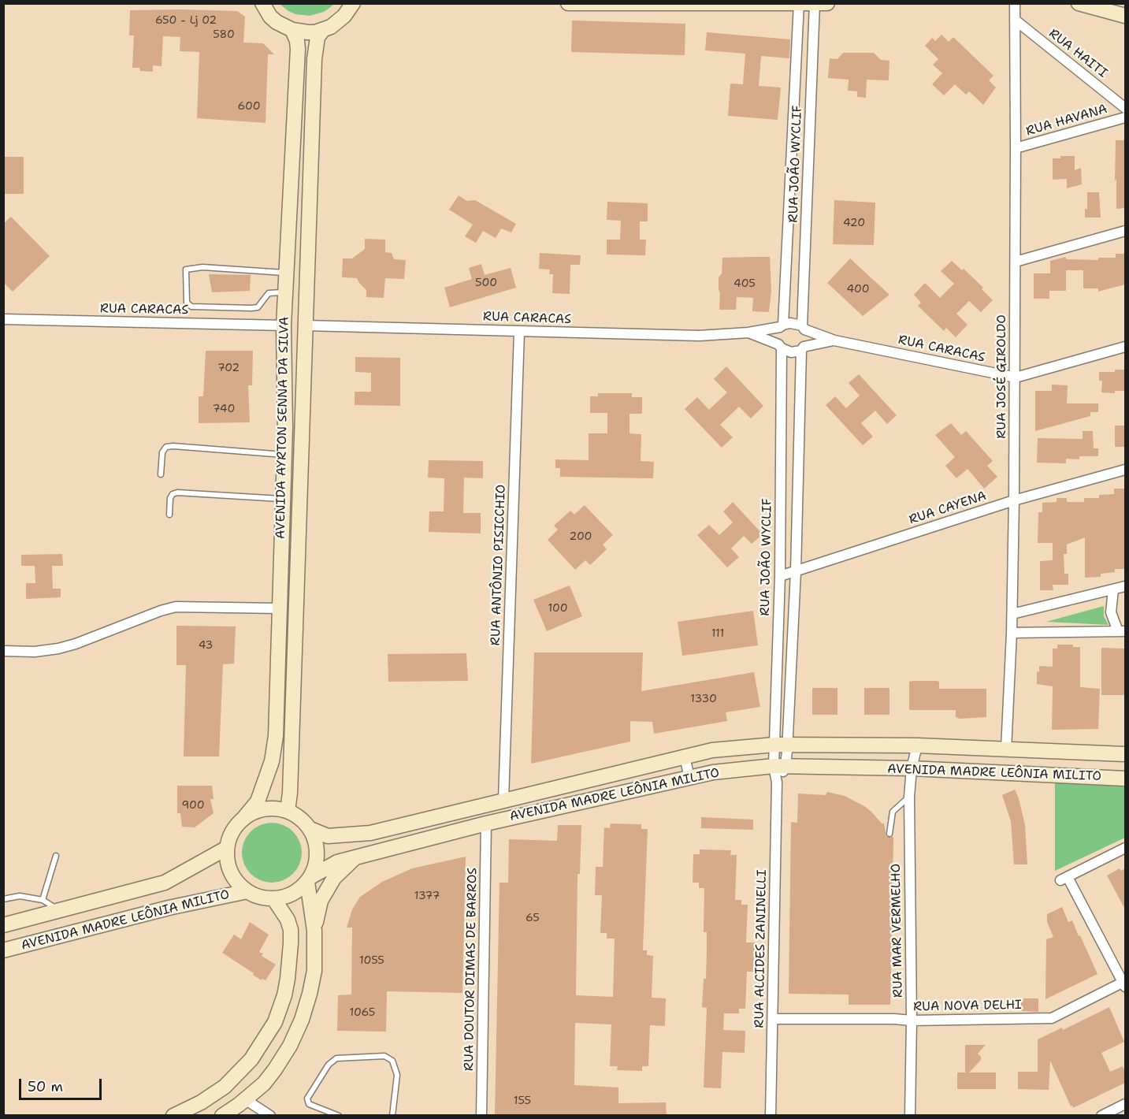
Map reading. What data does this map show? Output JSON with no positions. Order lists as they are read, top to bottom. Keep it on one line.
{"streets":{"main road":["AVENIDA AYRTON SENNA DA SILVA","AVENIDA MADRE LEÔNIA MILITO"],"street":["RUA HAITI","RUA HAVANA","RUA JOÃO WYCLIF","RUA CARACAS","RUA JOSÉ GIROLDO","RUA CAYENA","RUA ANTÔNIO PISICCHIO","RUA MAR VERMELHO","RUA ALCIDES ZANINELLI","RUA DOUTOR DIMAS DE BARROS","RUA NOVA DELHI"]},"crossings":[["RUA HAITI","RUA JOSÉ GIROLDO"],["RUA HAVANA","RUA JOSÉ GIROLDO"],["RUA JOÃO WYCLIF","RUA CARACAS"],["RUA JOÃO WYCLIF","RUA CAYENA"],["RUA JOÃO WYCLIF","AVENIDA MADRE LEÔNIA MILITO"],["RUA JOÃO WYCLIF","RUA ALCIDES ZANINELLI"],["RUA CARACAS","RUA JOSÉ GIROLDO"],["RUA CARACAS","AVENIDA AYRTON SENNA DA SILVA"],["RUA CARACAS","RUA ANTÔNIO PISICCHIO"],["RUA JOSÉ GIROLDO","RUA CAYENA"],["RUA JOSÉ GIROLDO","AVENIDA MADRE LEÔNIA MILITO"],["AVENIDA AYRTON SENNA DA SILVA","AVENIDA MADRE LEÔNIA MILITO"],["RUA ANTÔNIO PISICCHIO","AVENIDA MADRE LEÔNIA MILITO"],["AVENIDA MADRE LEÔNIA MILITO","RUA MAR VERMELHO"],["AVENIDA MADRE LEÔNIA MILITO","RUA ALCIDES ZANINELLI"],["AVENIDA MADRE LEÔNIA MILITO","RUA DOUTOR DIMAS DE BARROS"],["RUA MAR VERMELHO","RUA NOVA DELHI"],["RUA ALCIDES ZANINELLI","RUA NOVA DELHI"]],"house_numbers":["650 - Lj 02","580","600","420","500","405","400","702","740","200","100","111","43","1330","900","1377","65","1055","1065","155"],"scale_bar":"50 m"}
